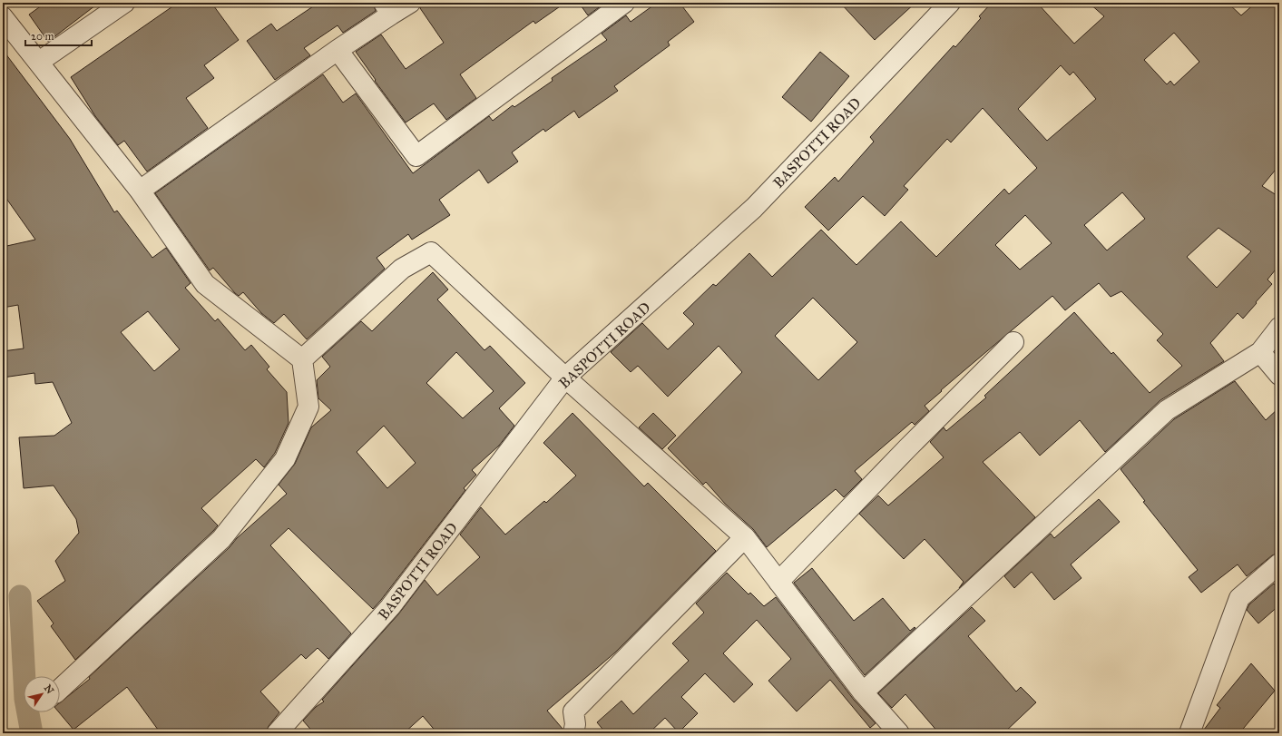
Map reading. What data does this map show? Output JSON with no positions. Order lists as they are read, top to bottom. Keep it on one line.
{"streets":{"street":["BASPOTTI ROAD"]},"scale_bar":"20 m","north":"top right"}
